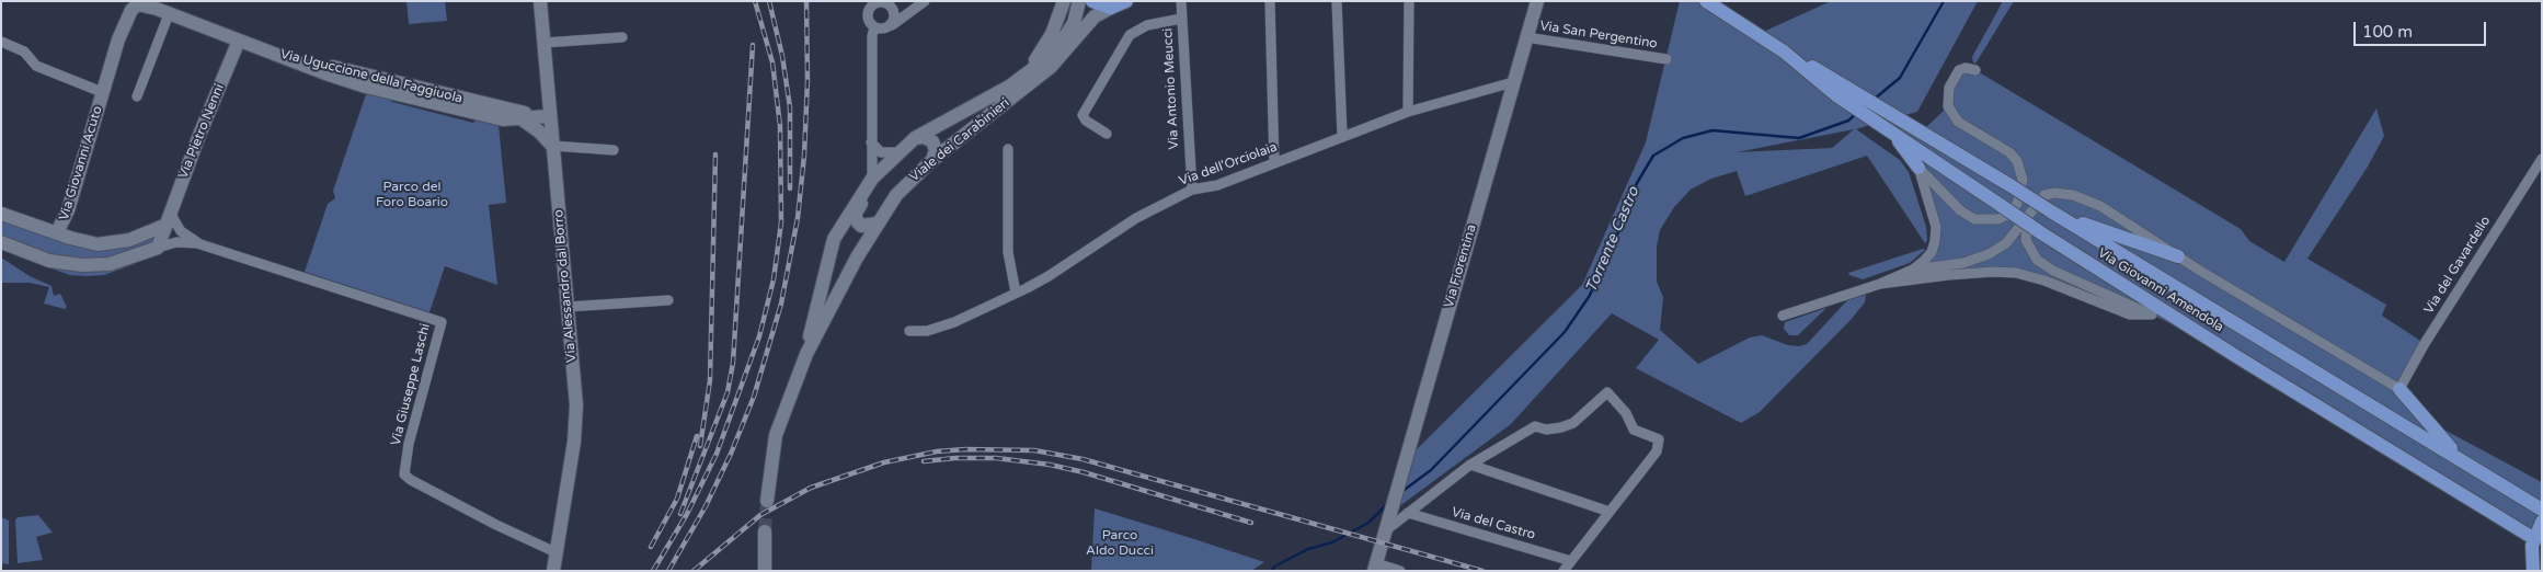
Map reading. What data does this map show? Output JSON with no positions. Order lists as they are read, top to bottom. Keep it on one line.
{"streets":{"main road":["Via Uguccione della Faggiuola","Via Pietro Nenni","Viale dei Carabinieri","Via Giovanni Acuto","Via Fiorentina","Via Alessandro dal Borro","Via Giovanni Amendola"],"street":["Via San Pergentino","Via Antonio Meucci","Via dell'Orciolaia","Via del Gavardello","Via Giuseppe Laschi","Via del Castro"]},"crossings":[["Via San Pergentino","Via Fiorentina"],["Via Uguccione della Faggiuola","Via Pietro Nenni"],["Via Uguccione della Faggiuola","Via Giovanni Acuto"],["Via Uguccione della Faggiuola","Via Alessandro dal Borro"],["Via Antonio Meucci","Via dell'Orciolaia"],["Via Pietro Nenni","Via Giovanni Acuto"],["Via Pietro Nenni","Via Giuseppe Laschi"],["Via dell'Orciolaia","Via Fiorentina"],["Via Alessandro dal Borro","Via Giuseppe Laschi"]],"water":["Torrente Castro"],"parks":["Parco del Foro Boario","Parco Aldo Ducci"],"scale_bar":"100 m"}
